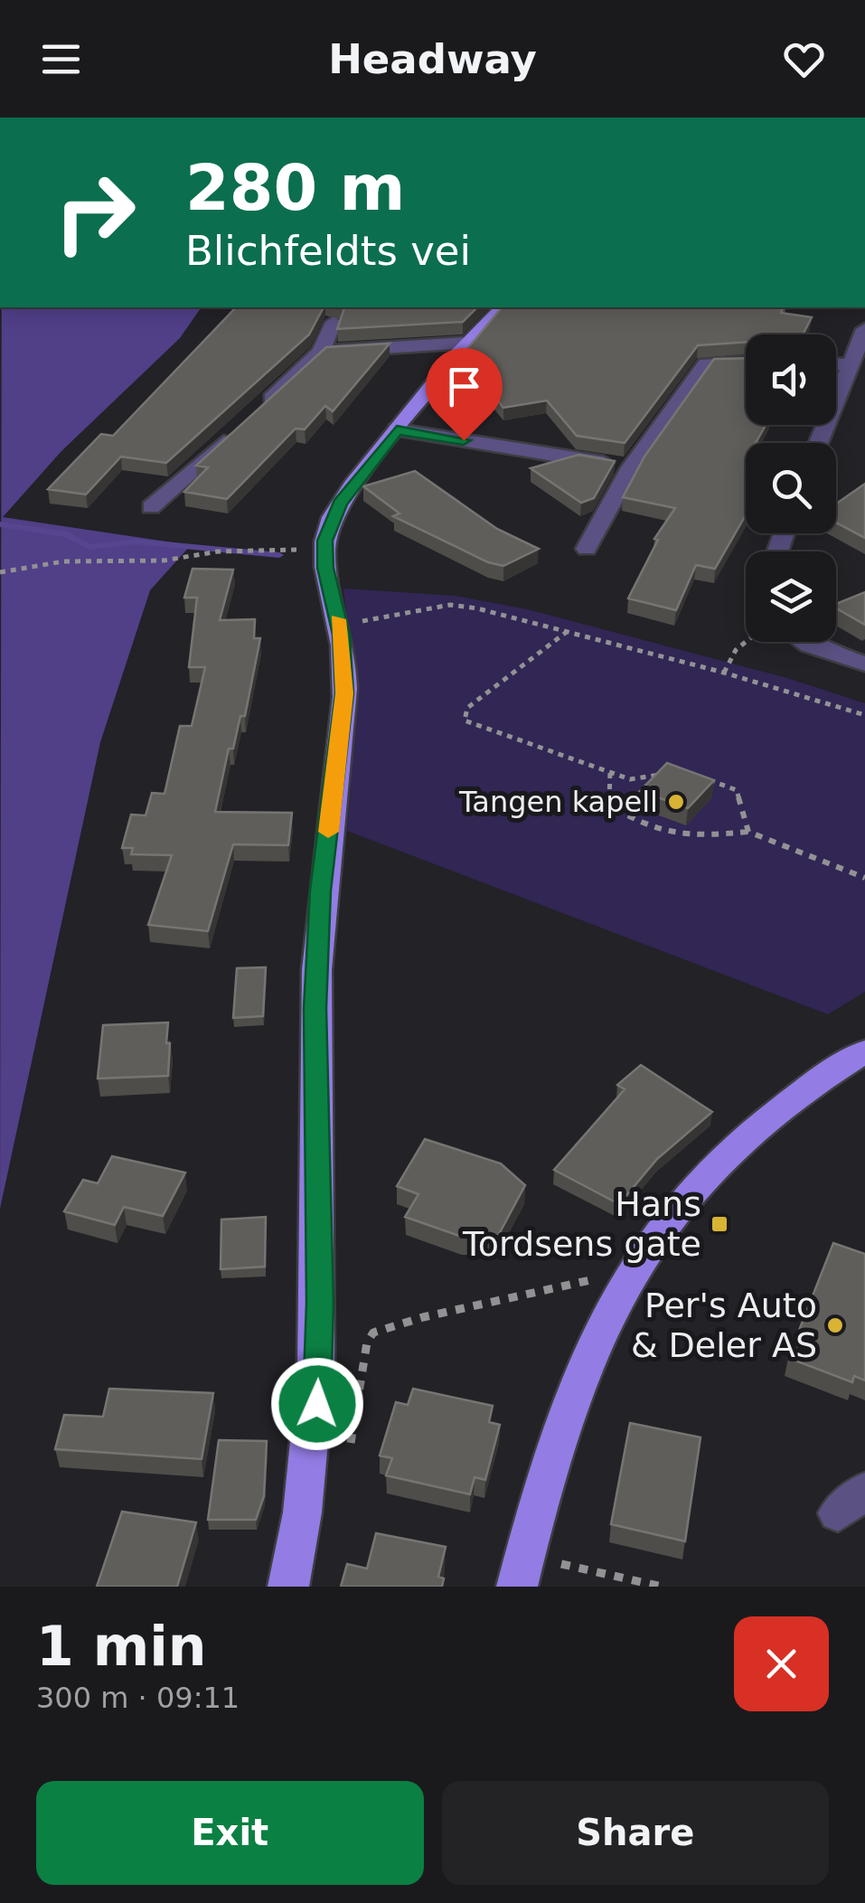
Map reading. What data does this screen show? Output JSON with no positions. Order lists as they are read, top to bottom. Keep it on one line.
{"places":{"other":["Tangen kapell","Per's Auto & Deler AS"],"transit":["Hans Tordsens gate"]},"page":{"header":"Headway","turn":["280 m","Blichfeldts vei"],"heading":["1 min","300 m · 09:11"],"buttons":["Exit","Share"]}}
